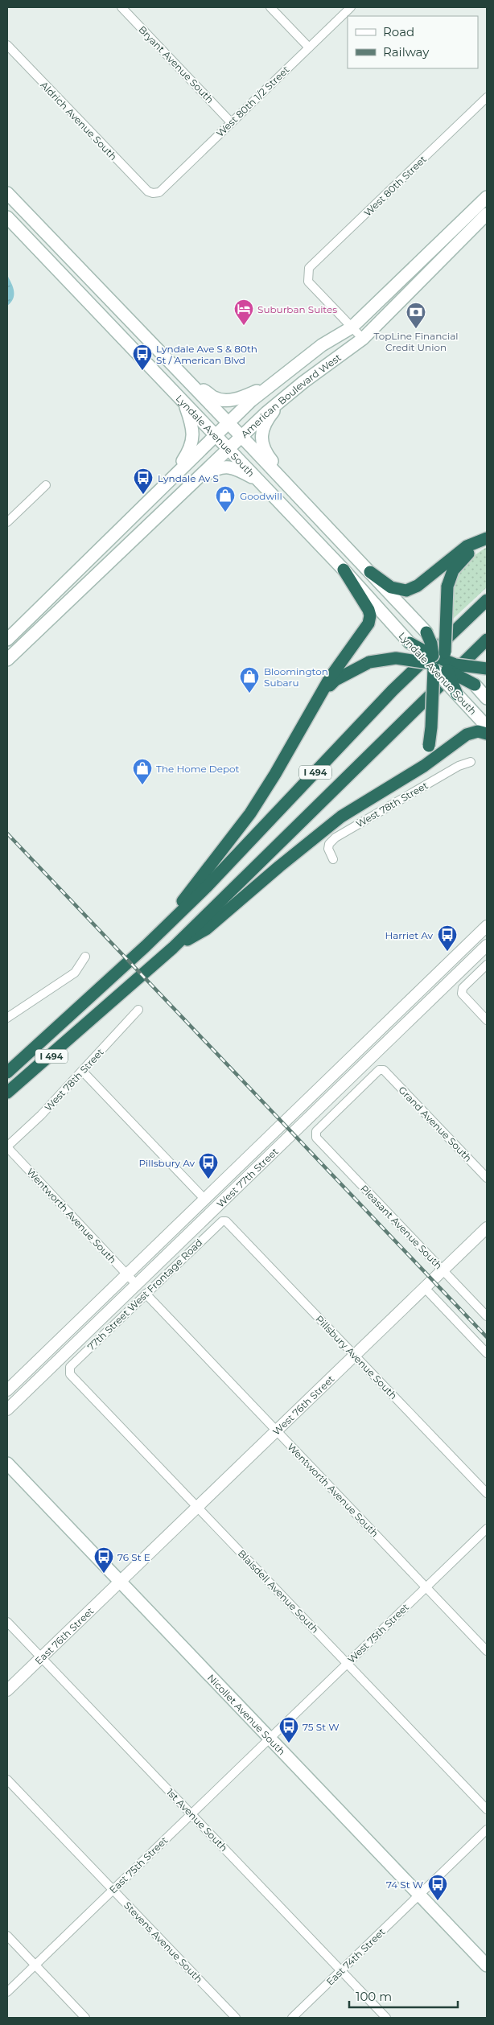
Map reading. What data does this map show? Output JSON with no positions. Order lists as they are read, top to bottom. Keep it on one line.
{"streets":{"highway":["I 494"],"main road":["American Boulevard West","Lyndale Avenue South","Nicollet Avenue South"],"street":["Bryant Avenue South","West 80th 1/2 Street","Aldrich Avenue South","West 80th Street","West 78th Street","Grand Avenue South","West 77th Street","Wentworth Avenue South","Pleasant Avenue South","77th Street West Frontage Road","Pillsbury Avenue South","West 76th Street","Blaisdell Avenue South","West 75th Street","East 76th Street","1st Avenue South","East 75th Street","Stevens Avenue South","East 74th Street"]},"crossings":[["Bryant Avenue South","West 80th 1/2 Street"],["West 80th 1/2 Street","Aldrich Avenue South"],["West 80th Street","American Boulevard West"],["American Boulevard West","Lyndale Avenue South"],["West 78th Street","Wentworth Avenue South"],["Grand Avenue South","Pleasant Avenue South"],["West 77th Street","Wentworth Avenue South"],["Wentworth Avenue South","77th Street West Frontage Road"],["Wentworth Avenue South","West 76th Street"],["Wentworth Avenue South","West 75th Street"],["Pleasant Avenue South","West 76th Street"],["77th Street West Frontage Road","Pillsbury Avenue South"],["77th Street West Frontage Road","Blaisdell Avenue South"],["Pillsbury Avenue South","West 76th Street"],["West 76th Street","Blaisdell Avenue South"],["West 76th Street","East 76th Street"],["West 76th Street","Nicollet Avenue South"],["Blaisdell Avenue South","West 75th Street"],["West 75th Street","Nicollet Avenue South"],["West 75th Street","East 75th Street"],["East 76th Street","Nicollet Avenue South"],["East 76th Street","1st Avenue South"],["Nicollet Avenue South","East 75th Street"],["Nicollet Avenue South","East 74th Street"],["1st Avenue South","East 75th Street"],["1st Avenue South","East 74th Street"],["East 75th Street","Stevens Avenue South"]],"places":{"hotel":["Suburban Suites"],"bank":["TopLine Financial Credit Union"],"bus stop":["Lyndale Ave S & 80th St / American Blvd","Lyndale Av S","Harriet Av","Pillsbury Av","76 St E","75 St W","74 St W"],"shop":["Goodwill","Bloomington Subaru","The Home Depot"]},"legend":["Road","Railway"],"scale_bar":"100 m"}
